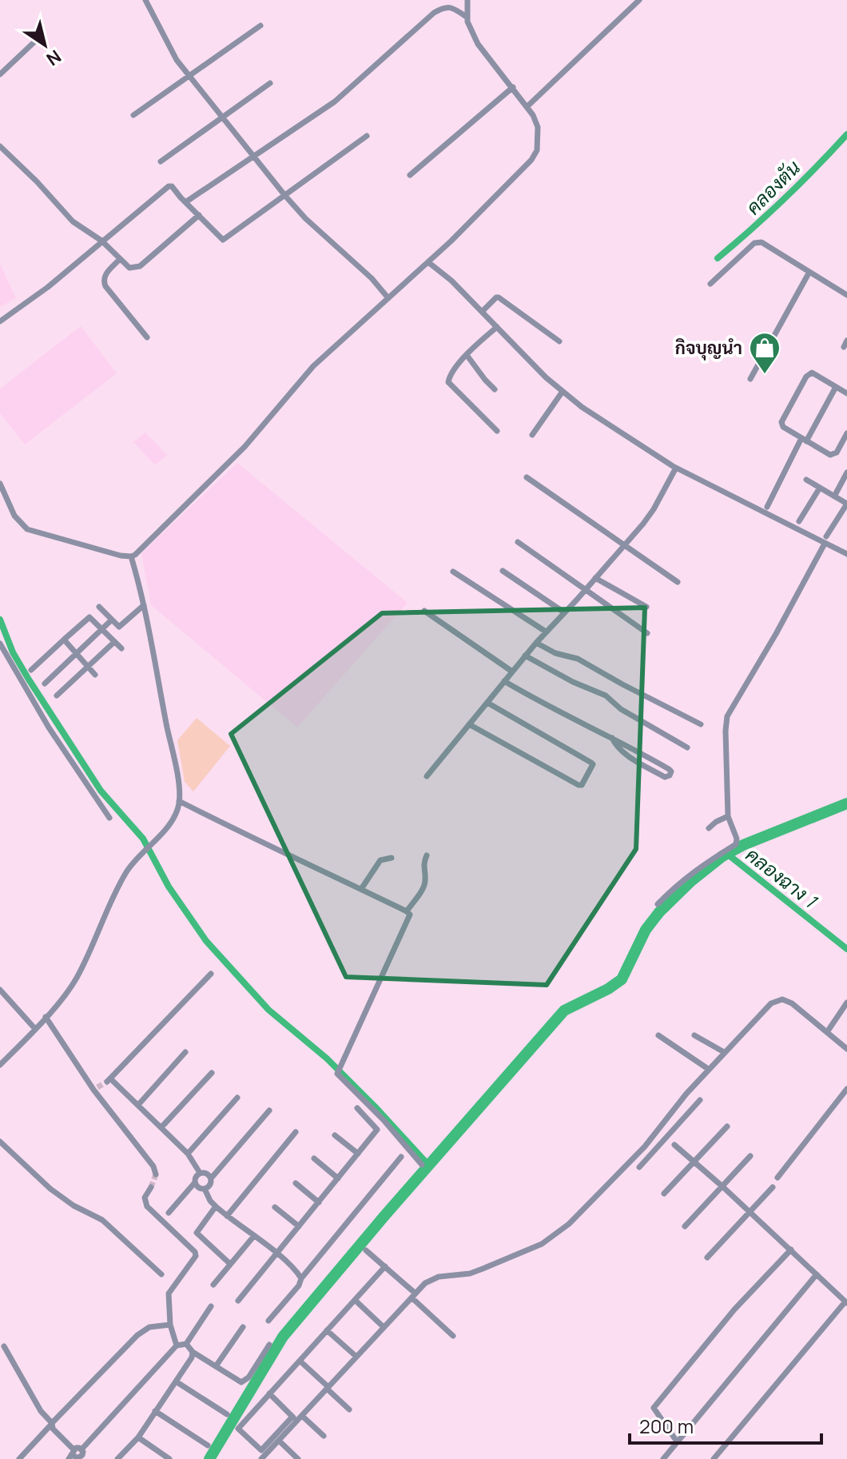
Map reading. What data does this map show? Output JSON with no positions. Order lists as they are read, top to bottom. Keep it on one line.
{"water":["คลองตัน","คลองฉาง 1"],"places":{"shop":["กิจบุญนำ"]},"scale_bar":"200 m","north":"bottom right"}
